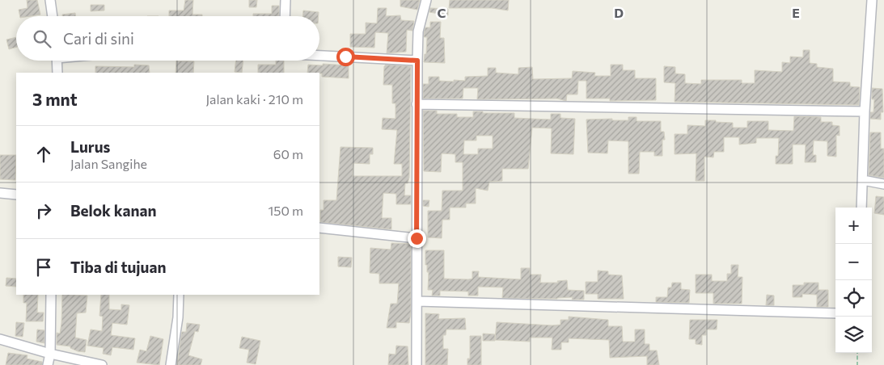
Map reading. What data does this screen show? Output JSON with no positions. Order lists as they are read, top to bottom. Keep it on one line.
{"page":{"search":"Cari di sini","heading":["3 mnt","Jalan kaki · 210 m"],"list":[["Lurus","Jalan Sangihe","60 m"],["Belok kanan","150 m"],"Tiba di tujuan"],"map_buttons":["+","−"]},"grid":{"columns":["C","D","E"]}}
